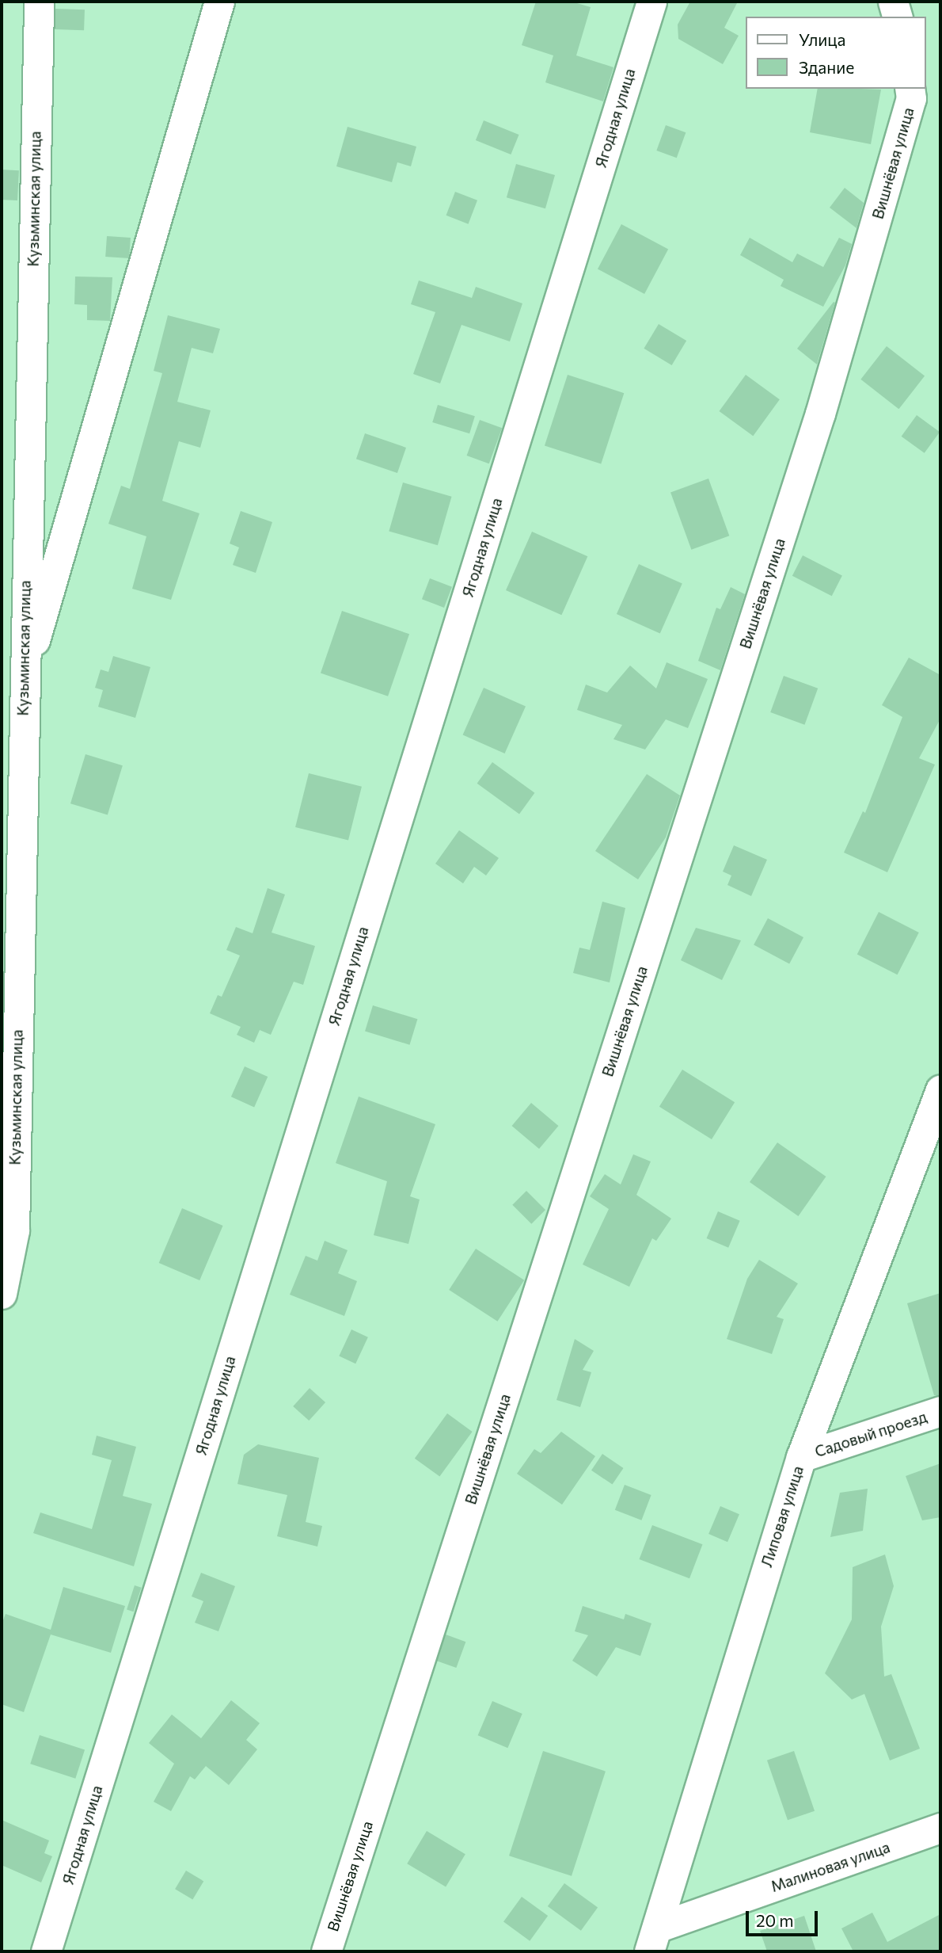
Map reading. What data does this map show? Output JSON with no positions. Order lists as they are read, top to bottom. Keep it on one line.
{"streets":{"street":["Ягодная улица","Вишнёвая улица","Кузьминская улица","Садовый проезд","Липовая улица","Малиновая улица"]},"crossings":[["Садовый проезд","Липовая улица"],["Липовая улица","Малиновая улица"]],"legend":["Улица","Здание"],"scale_bar":"20 m"}
